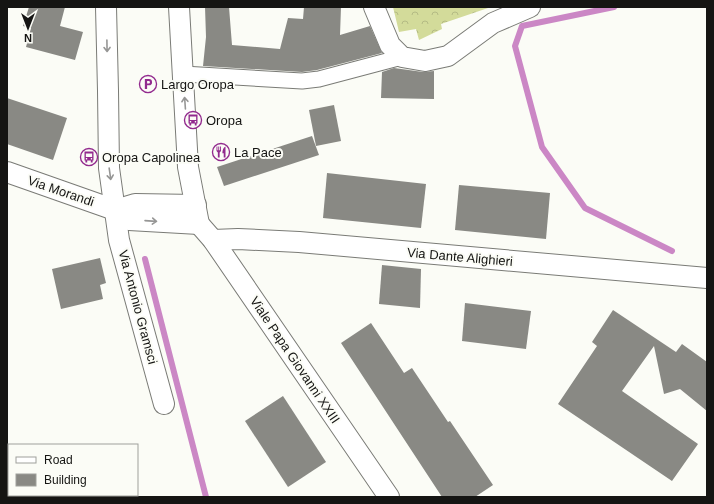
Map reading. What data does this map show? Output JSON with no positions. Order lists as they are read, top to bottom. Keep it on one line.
{"streets":{"street":["Via Morandi","Via Dante Alighieri","Via Antonio Gramsci","Viale Papa Giovanni XXIII"]},"crossings":[["Via Morandi","Via Antonio Gramsci"],["Via Dante Alighieri","Viale Papa Giovanni XXIII"]],"places":{"parking":["Largo Oropa"],"bus stop":["Oropa","Oropa Capolinea"],"restaurant":["La Pace"]},"legend":["Road","Building"],"north":"bottom"}
